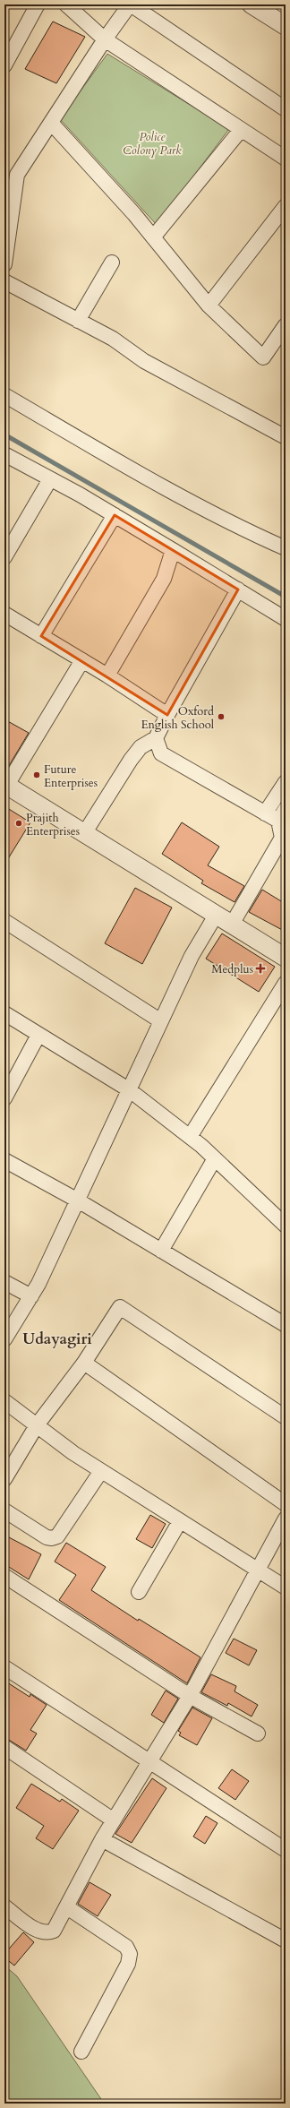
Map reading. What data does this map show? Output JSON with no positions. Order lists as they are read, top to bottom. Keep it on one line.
{"districts":["Udayagiri"],"parks":["Police Colony Park"],"places":{"other":["Oxford English School","Future Enterprises","Prajith Enterprises"],"health":["Medplus"]}}
